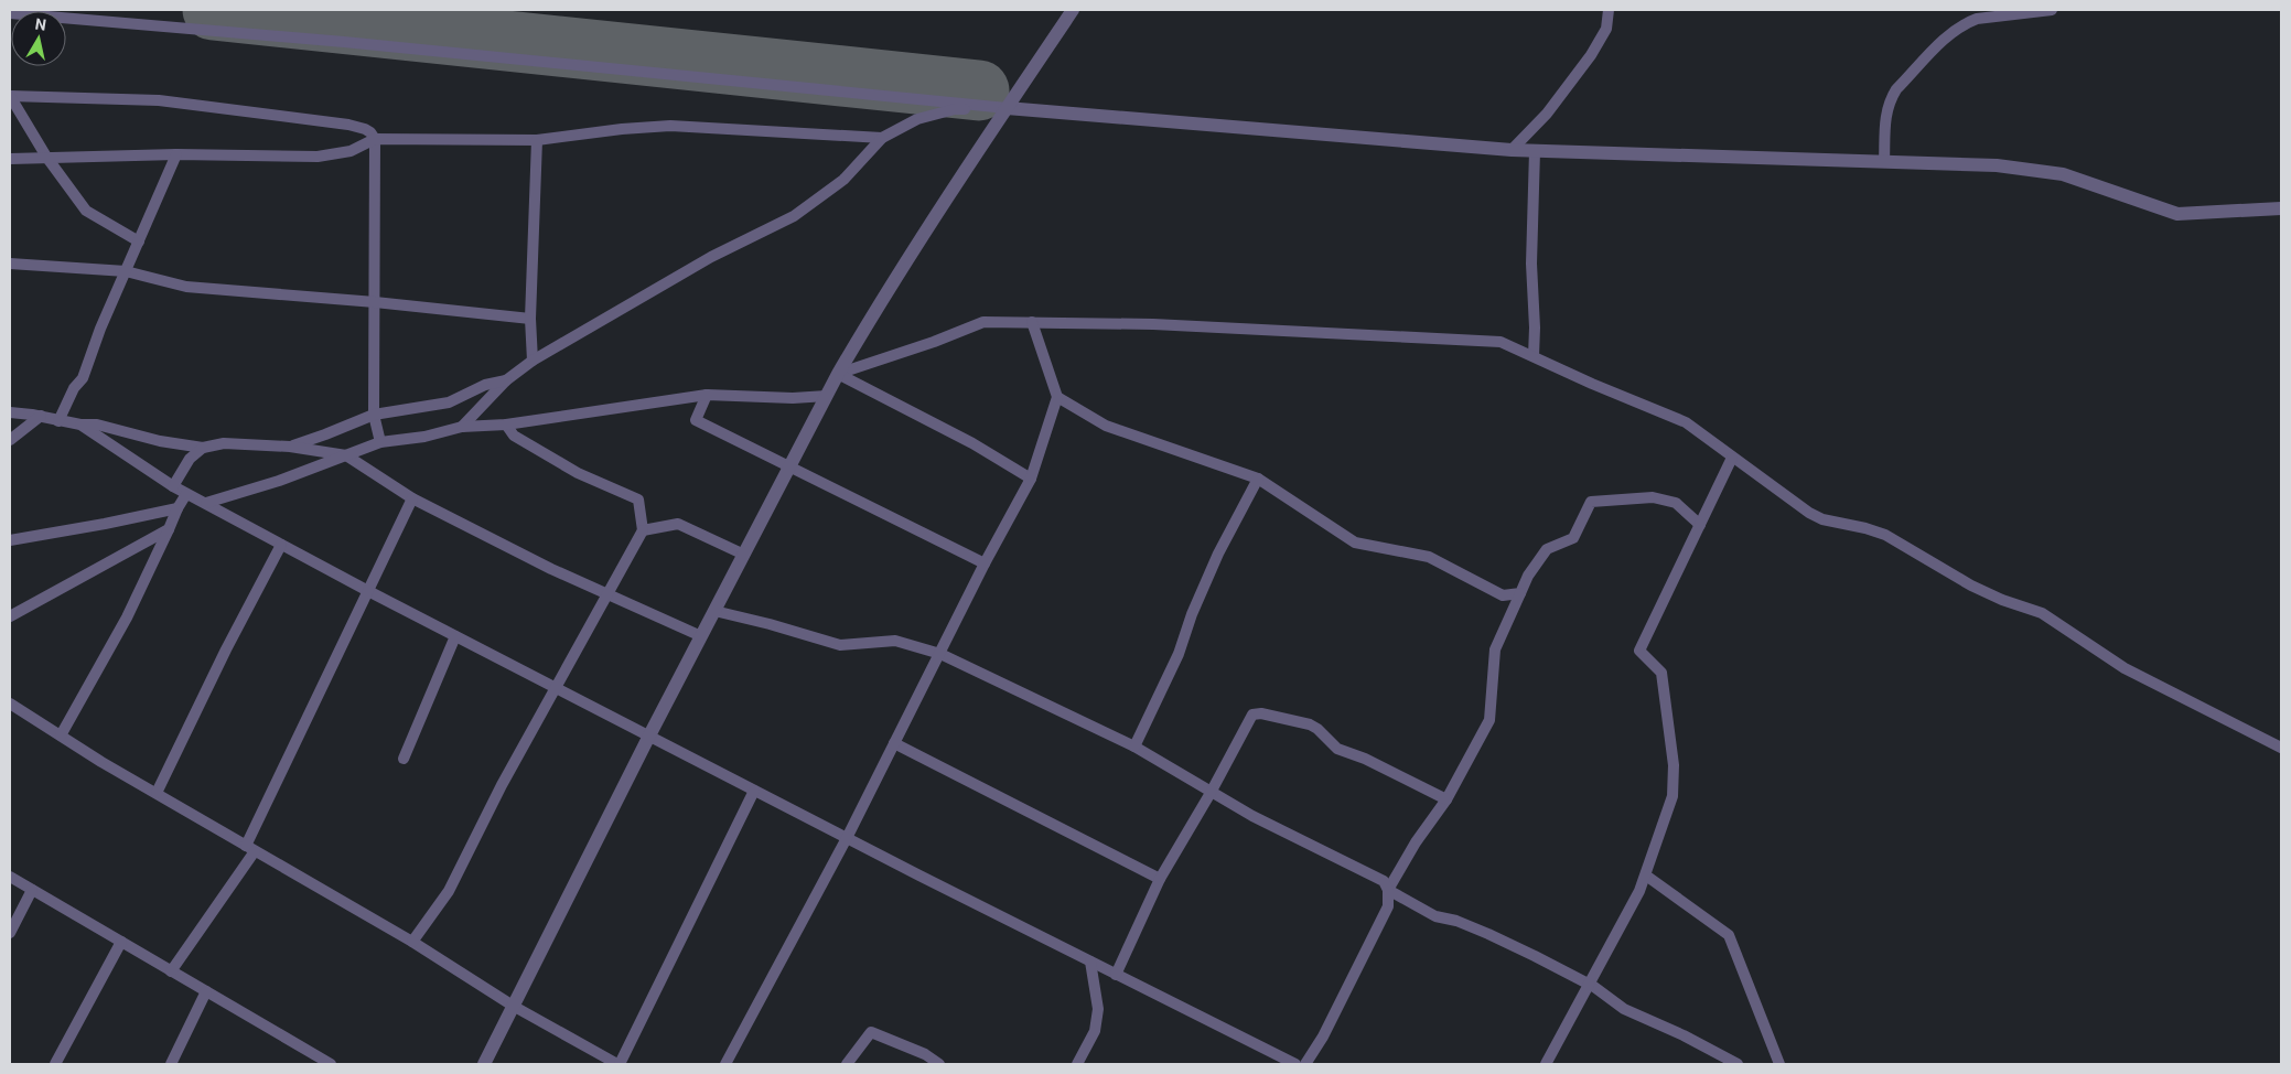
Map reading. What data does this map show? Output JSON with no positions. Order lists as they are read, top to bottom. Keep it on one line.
{"north":"top"}
